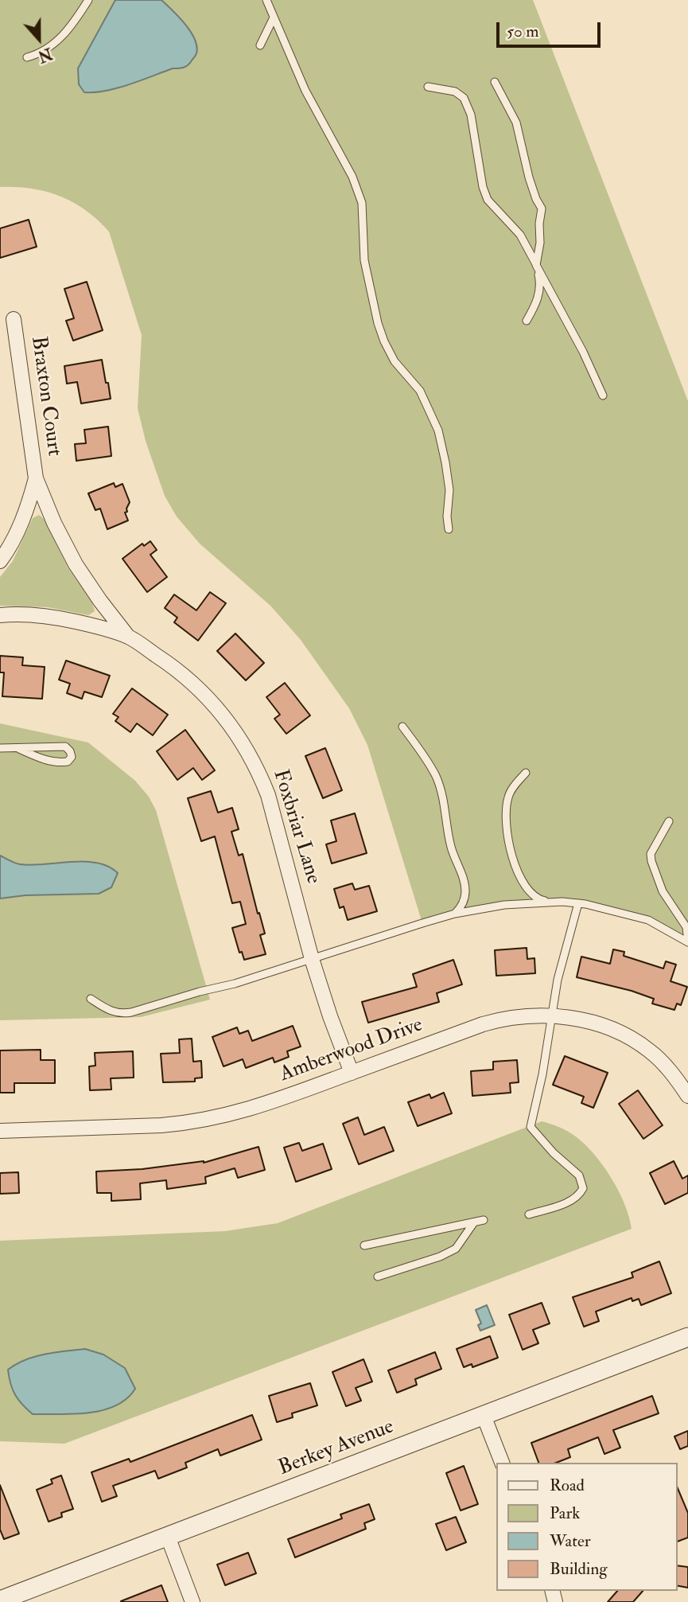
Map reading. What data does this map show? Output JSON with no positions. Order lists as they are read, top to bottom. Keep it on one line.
{"streets":{"street":["Braxton Court","Foxbriar Lane","Amberwood Drive","Berkey Avenue"]},"crossings":[["Braxton Court","Foxbriar Lane"],["Foxbriar Lane","Amberwood Drive"]],"legend":["Road","Park","Water","Building"],"scale_bar":"50 m","north":"bottom"}
